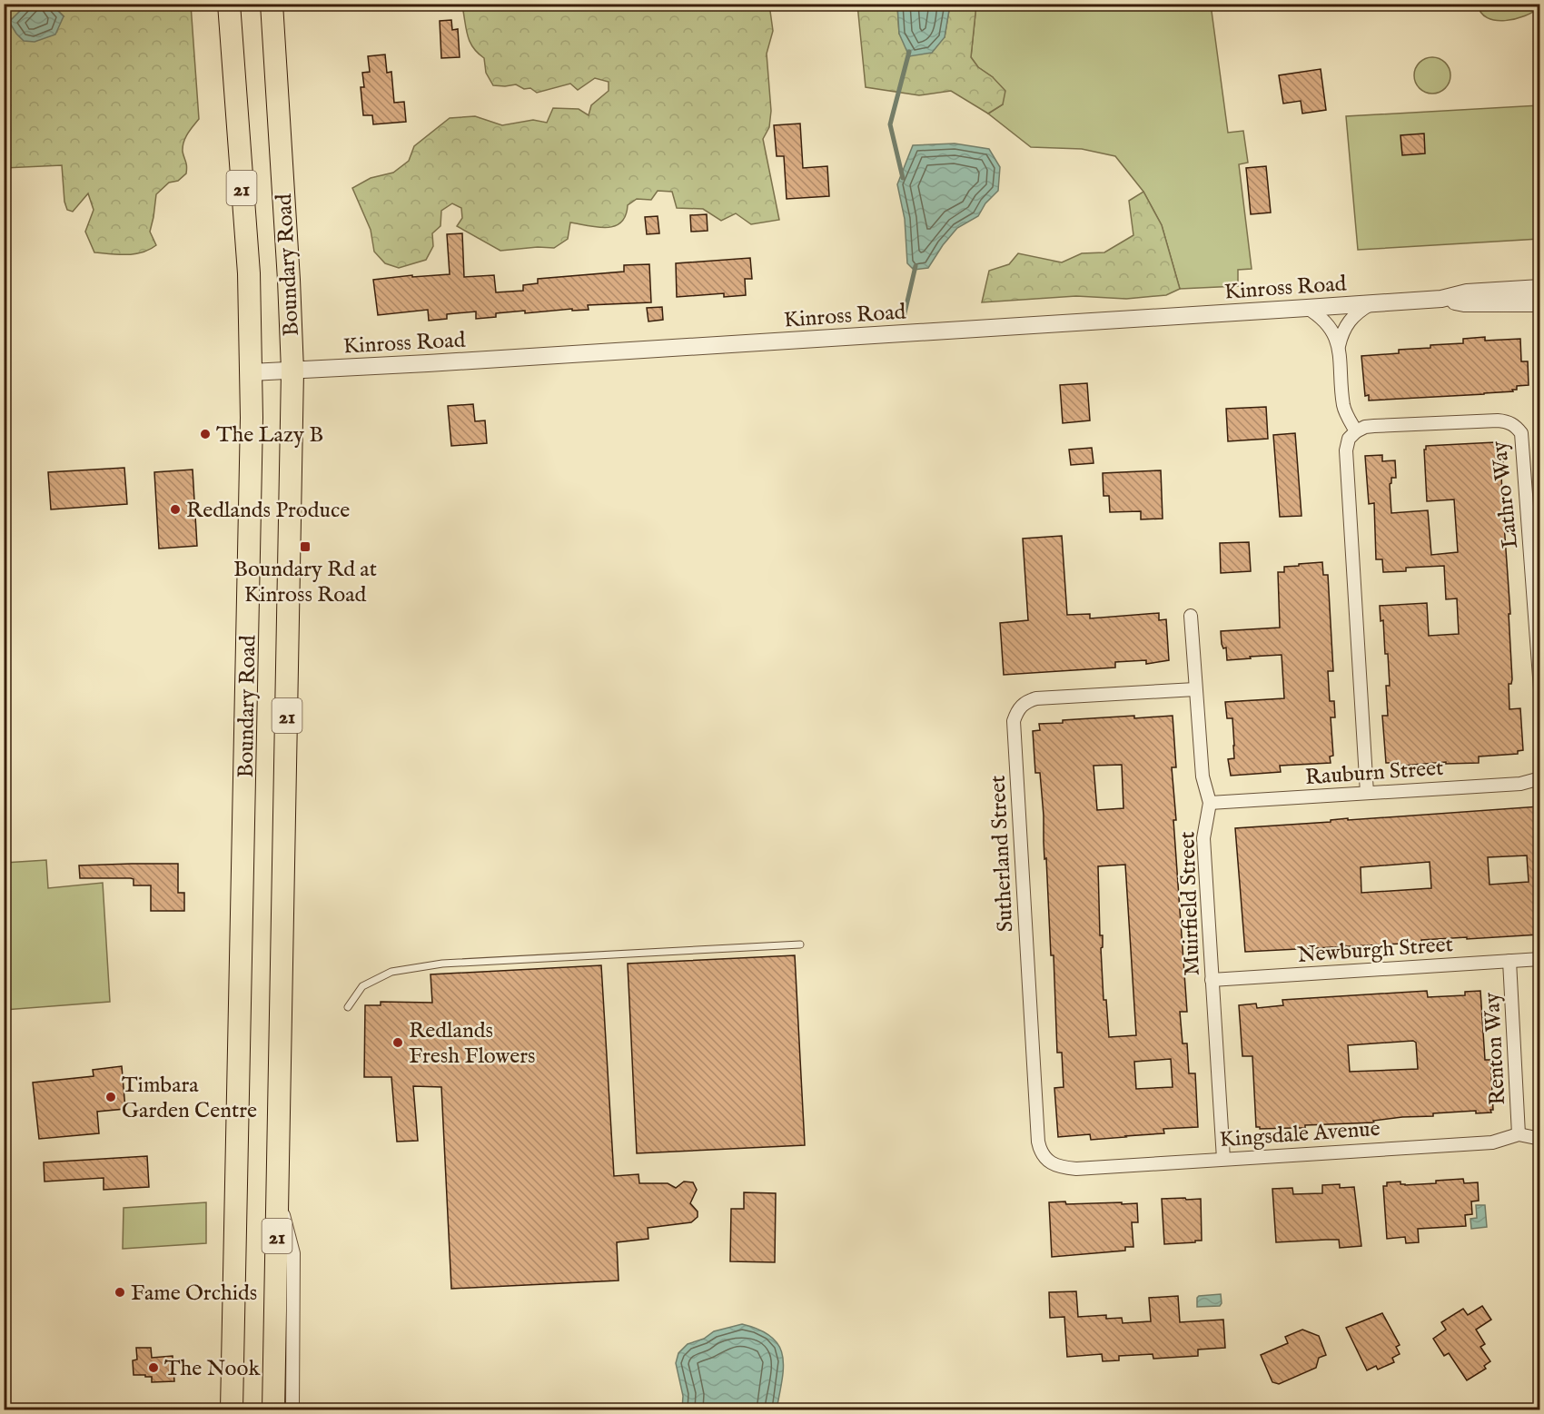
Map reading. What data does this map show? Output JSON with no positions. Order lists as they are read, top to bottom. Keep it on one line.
{"streets":{"highway":["21","Boundary Road"],"street":["Kinross Road","Lathro Way","Rauburn Street","Sutherland Street","Muirfield Street","Newburgh Street","Renton Way","Kingsdale Avenue"]},"crossings":[["Boundary Road","Kinross Road"],["Rauburn Street","Muirfield Street"],["Sutherland Street","Muirfield Street"],["Sutherland Street","Kingsdale Avenue"],["Muirfield Street","Newburgh Street"],["Muirfield Street","Kingsdale Avenue"],["Newburgh Street","Renton Way"],["Renton Way","Kingsdale Avenue"]],"places":{"other":["The Lazy B","Redlands Produce","Redlands Fresh Flowers","Timbara Garden Centre","Fame Orchids","The Nook"],"transit":["Boundary Rd at Kinross Road"]}}
